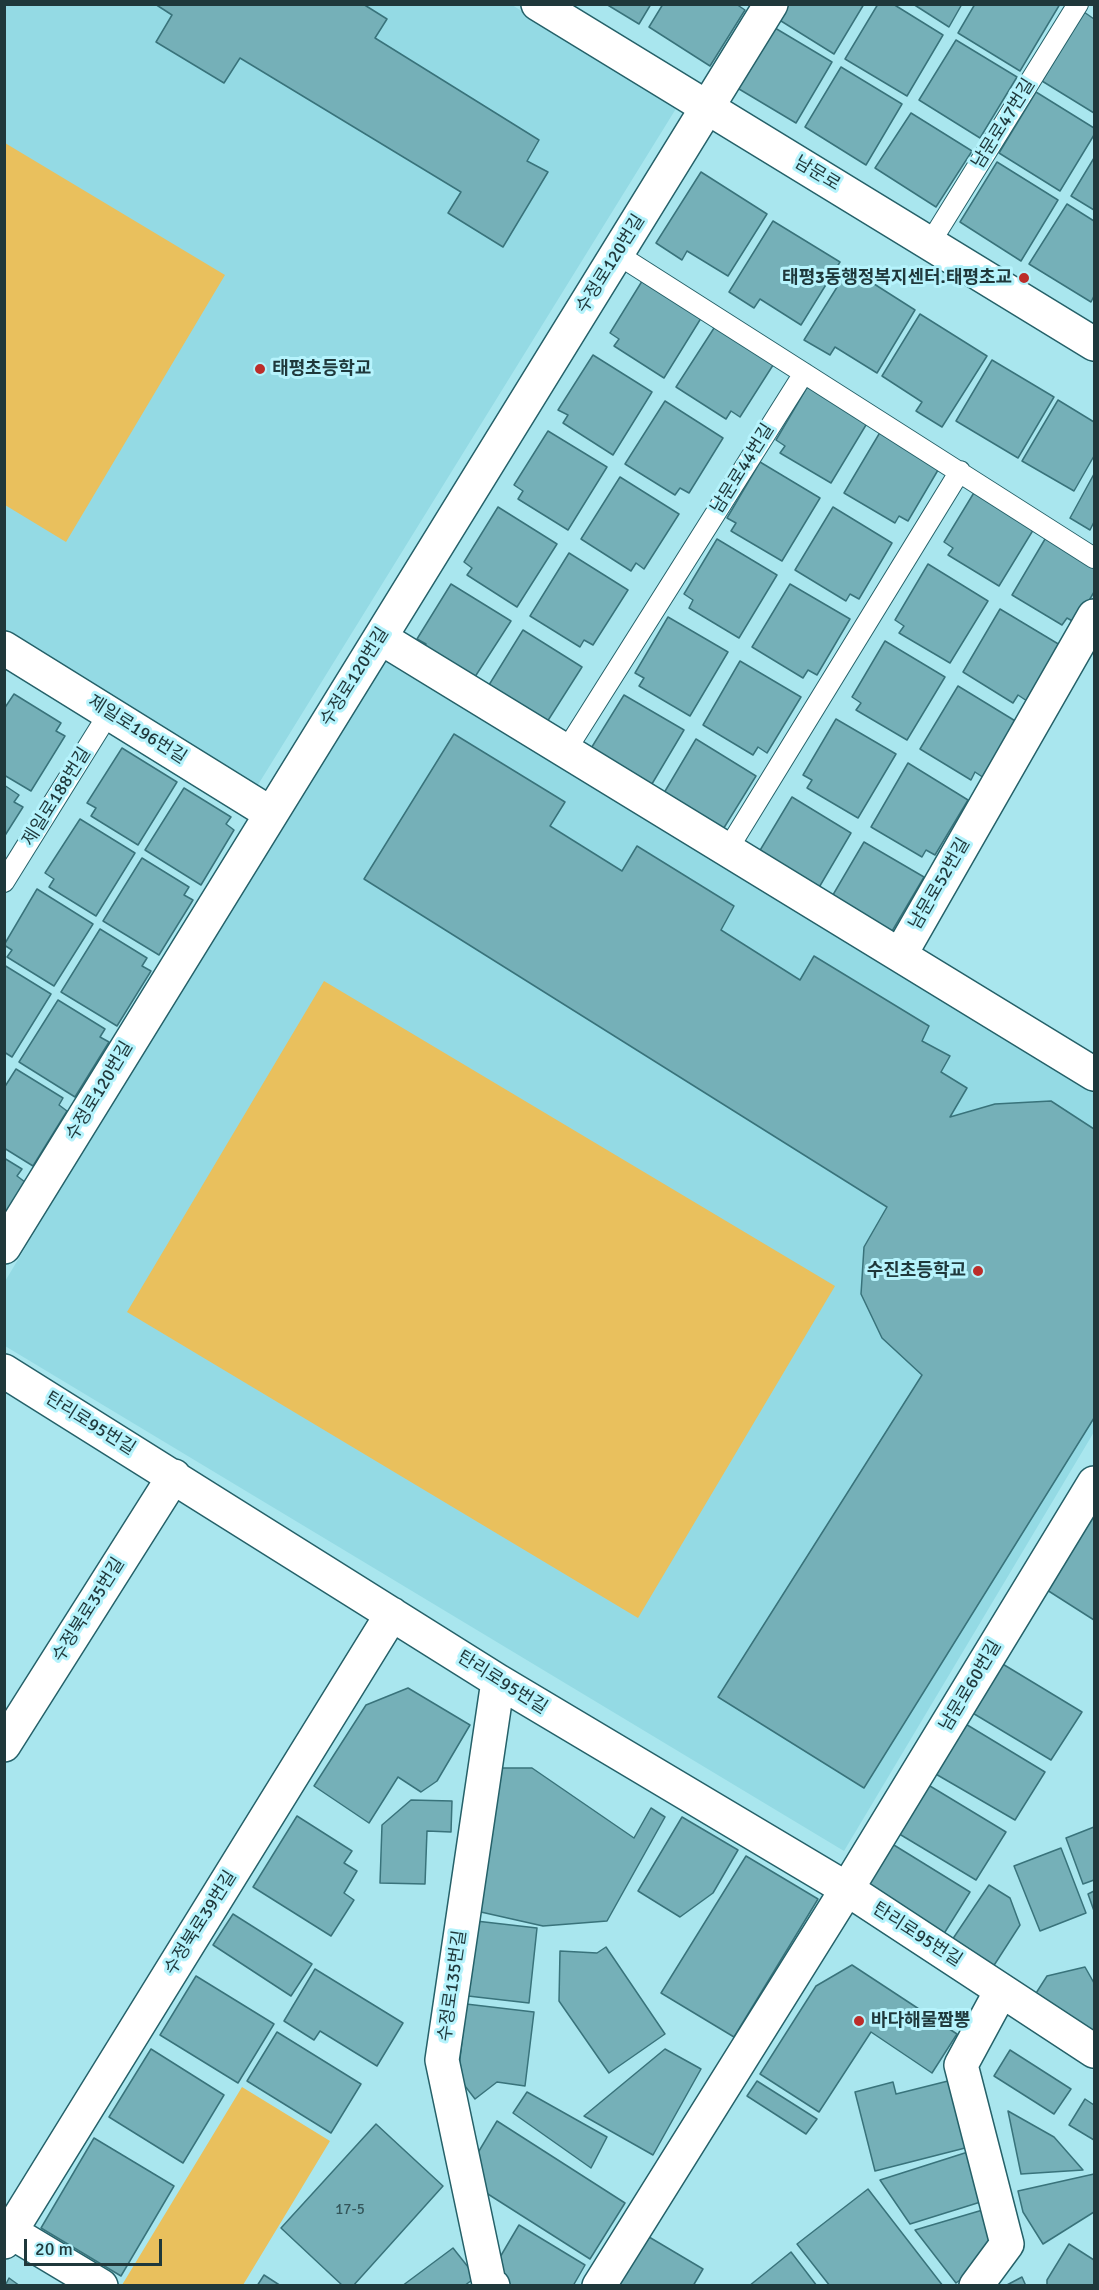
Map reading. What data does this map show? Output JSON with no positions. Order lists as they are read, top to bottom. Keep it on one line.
{"streets":{"street":["남문로","수정로120번길","제일로196번길","남문로52번길","탄리로95번길","수정북로35번길","남문로60번길","수정북로39번길","수정로135번길"],"lane":["남문로47번길","남문로44번길","제일로188번길"]},"crossings":[["남문로47번길","남문로"],["남문로","수정로120번길"],["수정로120번길","제일로196번길"],["제일로196번길","제일로188번길"],["탄리로95번길","수정북로35번길"],["탄리로95번길","남문로60번길"],["탄리로95번길","수정북로39번길"],["탄리로95번길","수정로135번길"]],"places":["태평3동행정복지센터.태평초교","태평초등학교","수진초등학교","바다해물짬뽕"],"house_numbers":["17-5"],"scale_bar":"20 m"}
